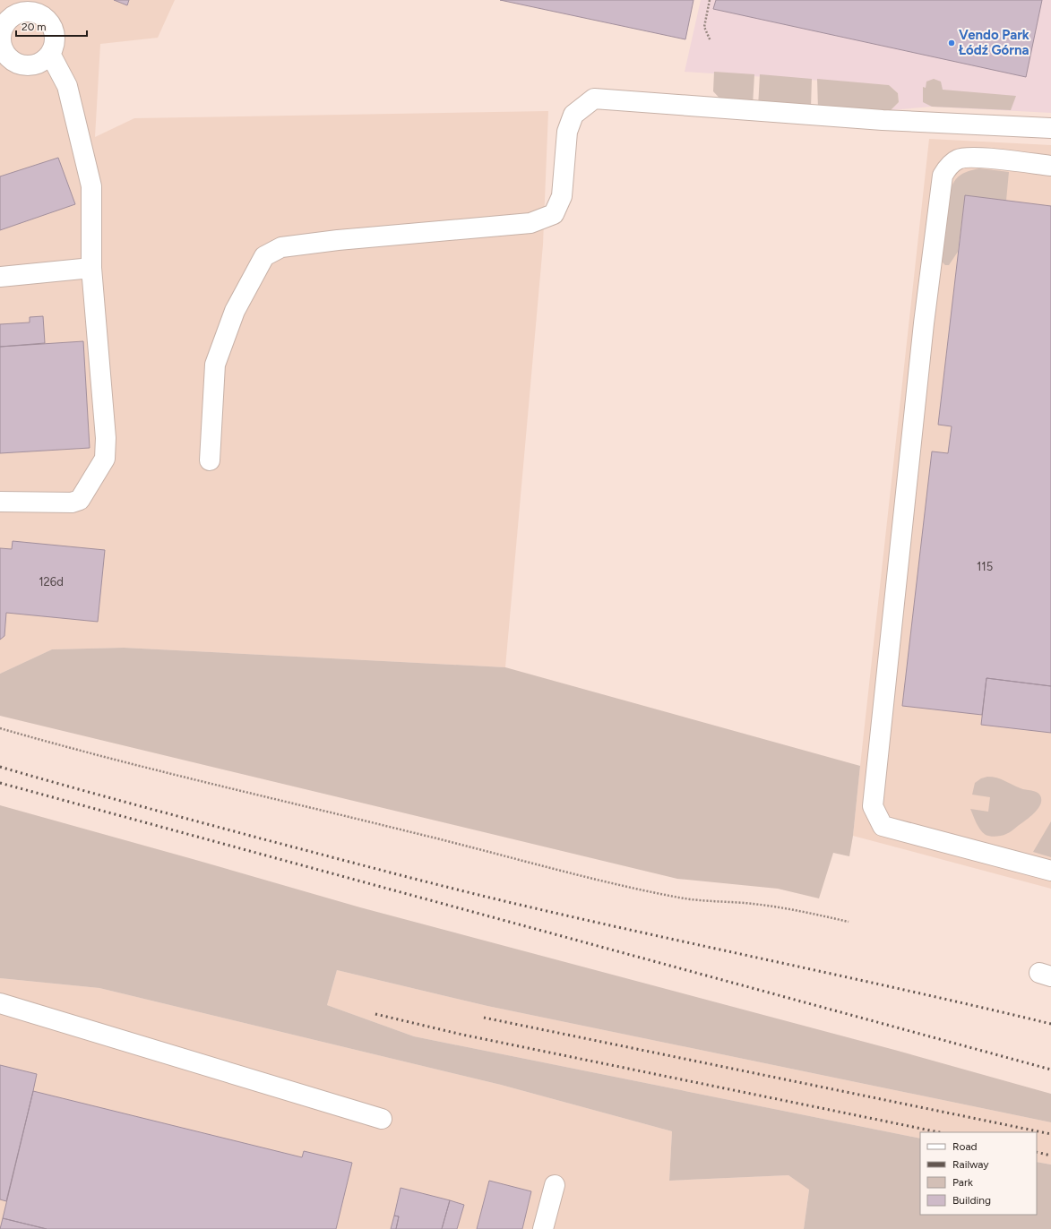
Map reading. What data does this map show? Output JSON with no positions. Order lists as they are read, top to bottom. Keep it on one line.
{"places":["Vendo Park Łódź Górna"],"house_numbers":["115","126d"],"legend":["Road","Railway","Park","Building"],"scale_bar":"20 m"}
